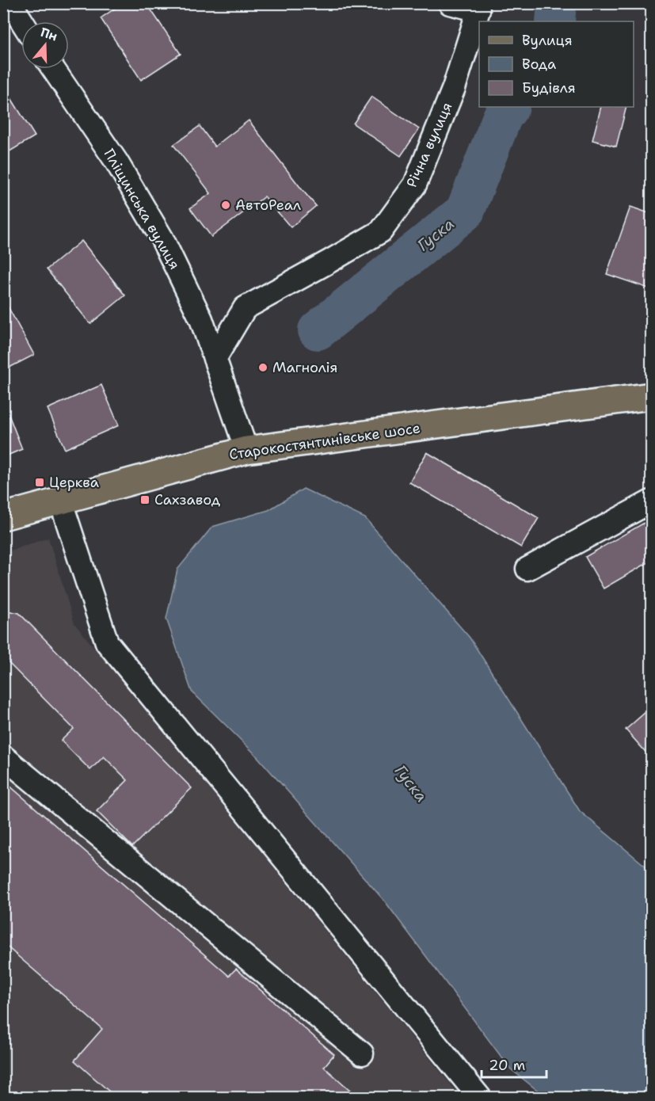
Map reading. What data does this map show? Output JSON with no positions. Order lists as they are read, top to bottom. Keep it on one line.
{"streets":{"main road":["Старокостянтинівське шосе"],"street":["Річна вулиця","Пліщинська вулиця"]},"crossings":[["Річна вулиця","Пліщинська вулиця"],["Пліщинська вулиця","Старокостянтинівське шосе"]],"water":["Гуска"],"places":{"other":["АвтоРеал","Магнолія"],"transit":["Церква","Сахзавод"]},"legend":["Вулиця","Вода","Будівля"],"scale_bar":"20 m","north":"top"}
